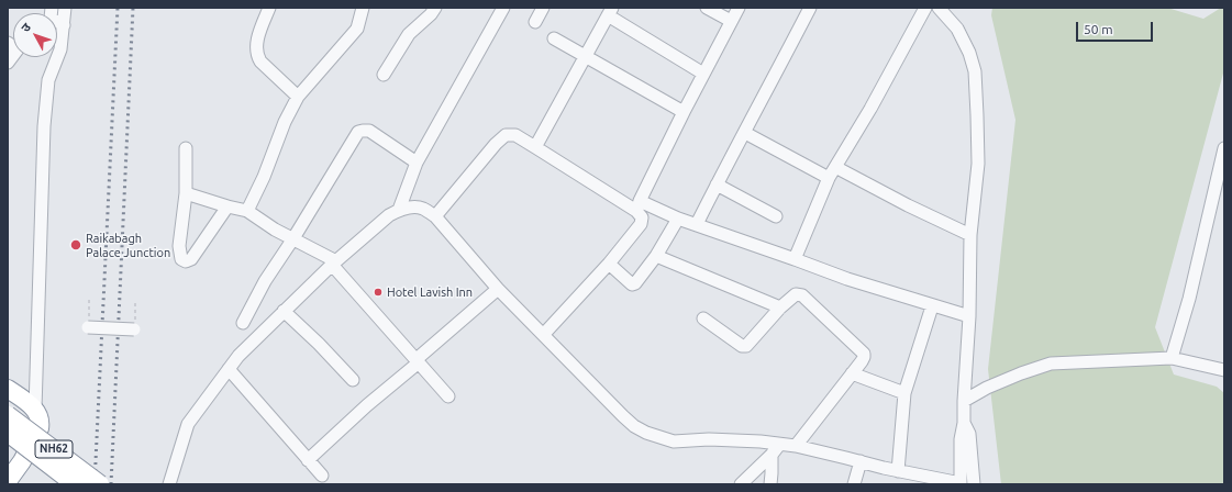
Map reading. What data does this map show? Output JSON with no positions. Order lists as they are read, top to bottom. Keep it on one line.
{"streets":{"highway":["NH62"]},"places":["Raikabagh Palace Junction","Hotel Lavish Inn"],"scale_bar":"50 m","north":"top left"}
